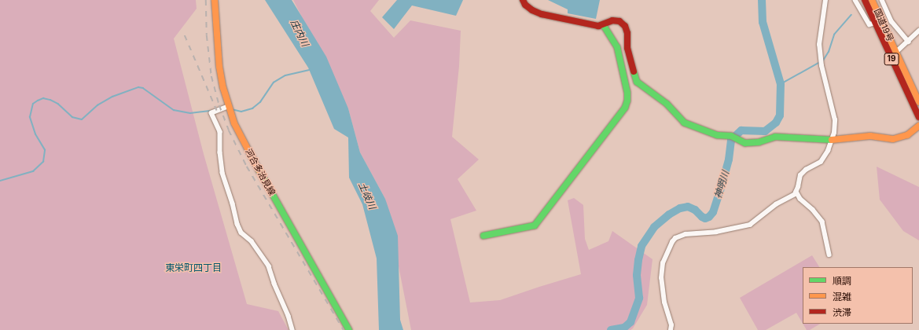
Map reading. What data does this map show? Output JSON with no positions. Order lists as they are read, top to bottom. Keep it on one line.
{"streets":{"main road":["国道19号","19","河合多治見線"]},"districts":["東栄町四丁目"],"water":["庄内川","神明川","土岐川"],"legend":["順調","混雑","渋滞"]}
